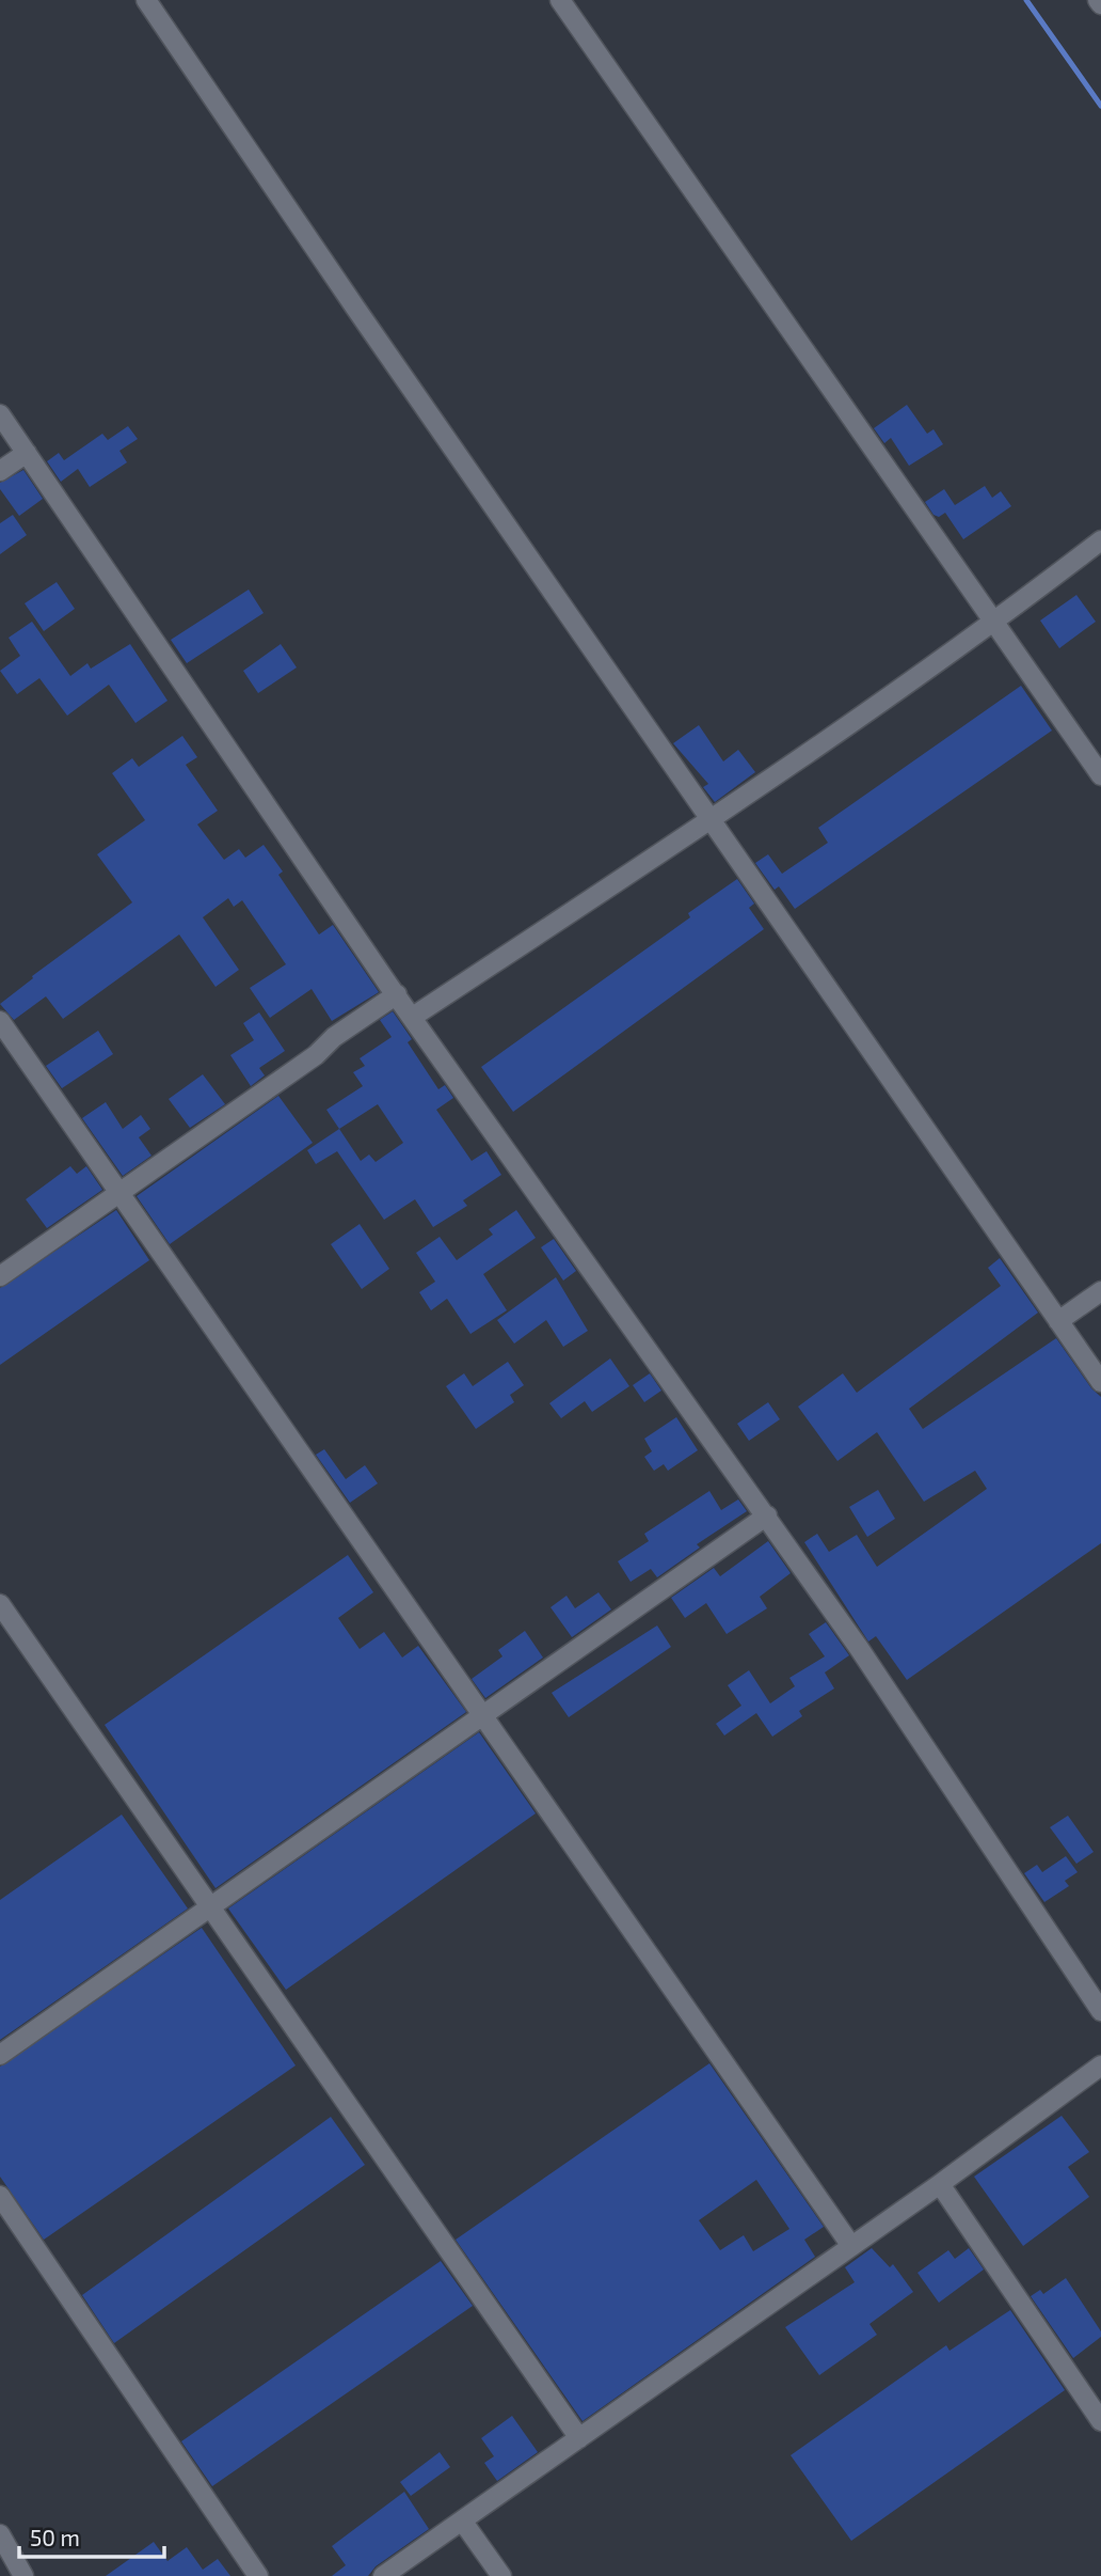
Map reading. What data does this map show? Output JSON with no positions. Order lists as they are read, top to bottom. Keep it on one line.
{"scale_bar":"50 m"}
